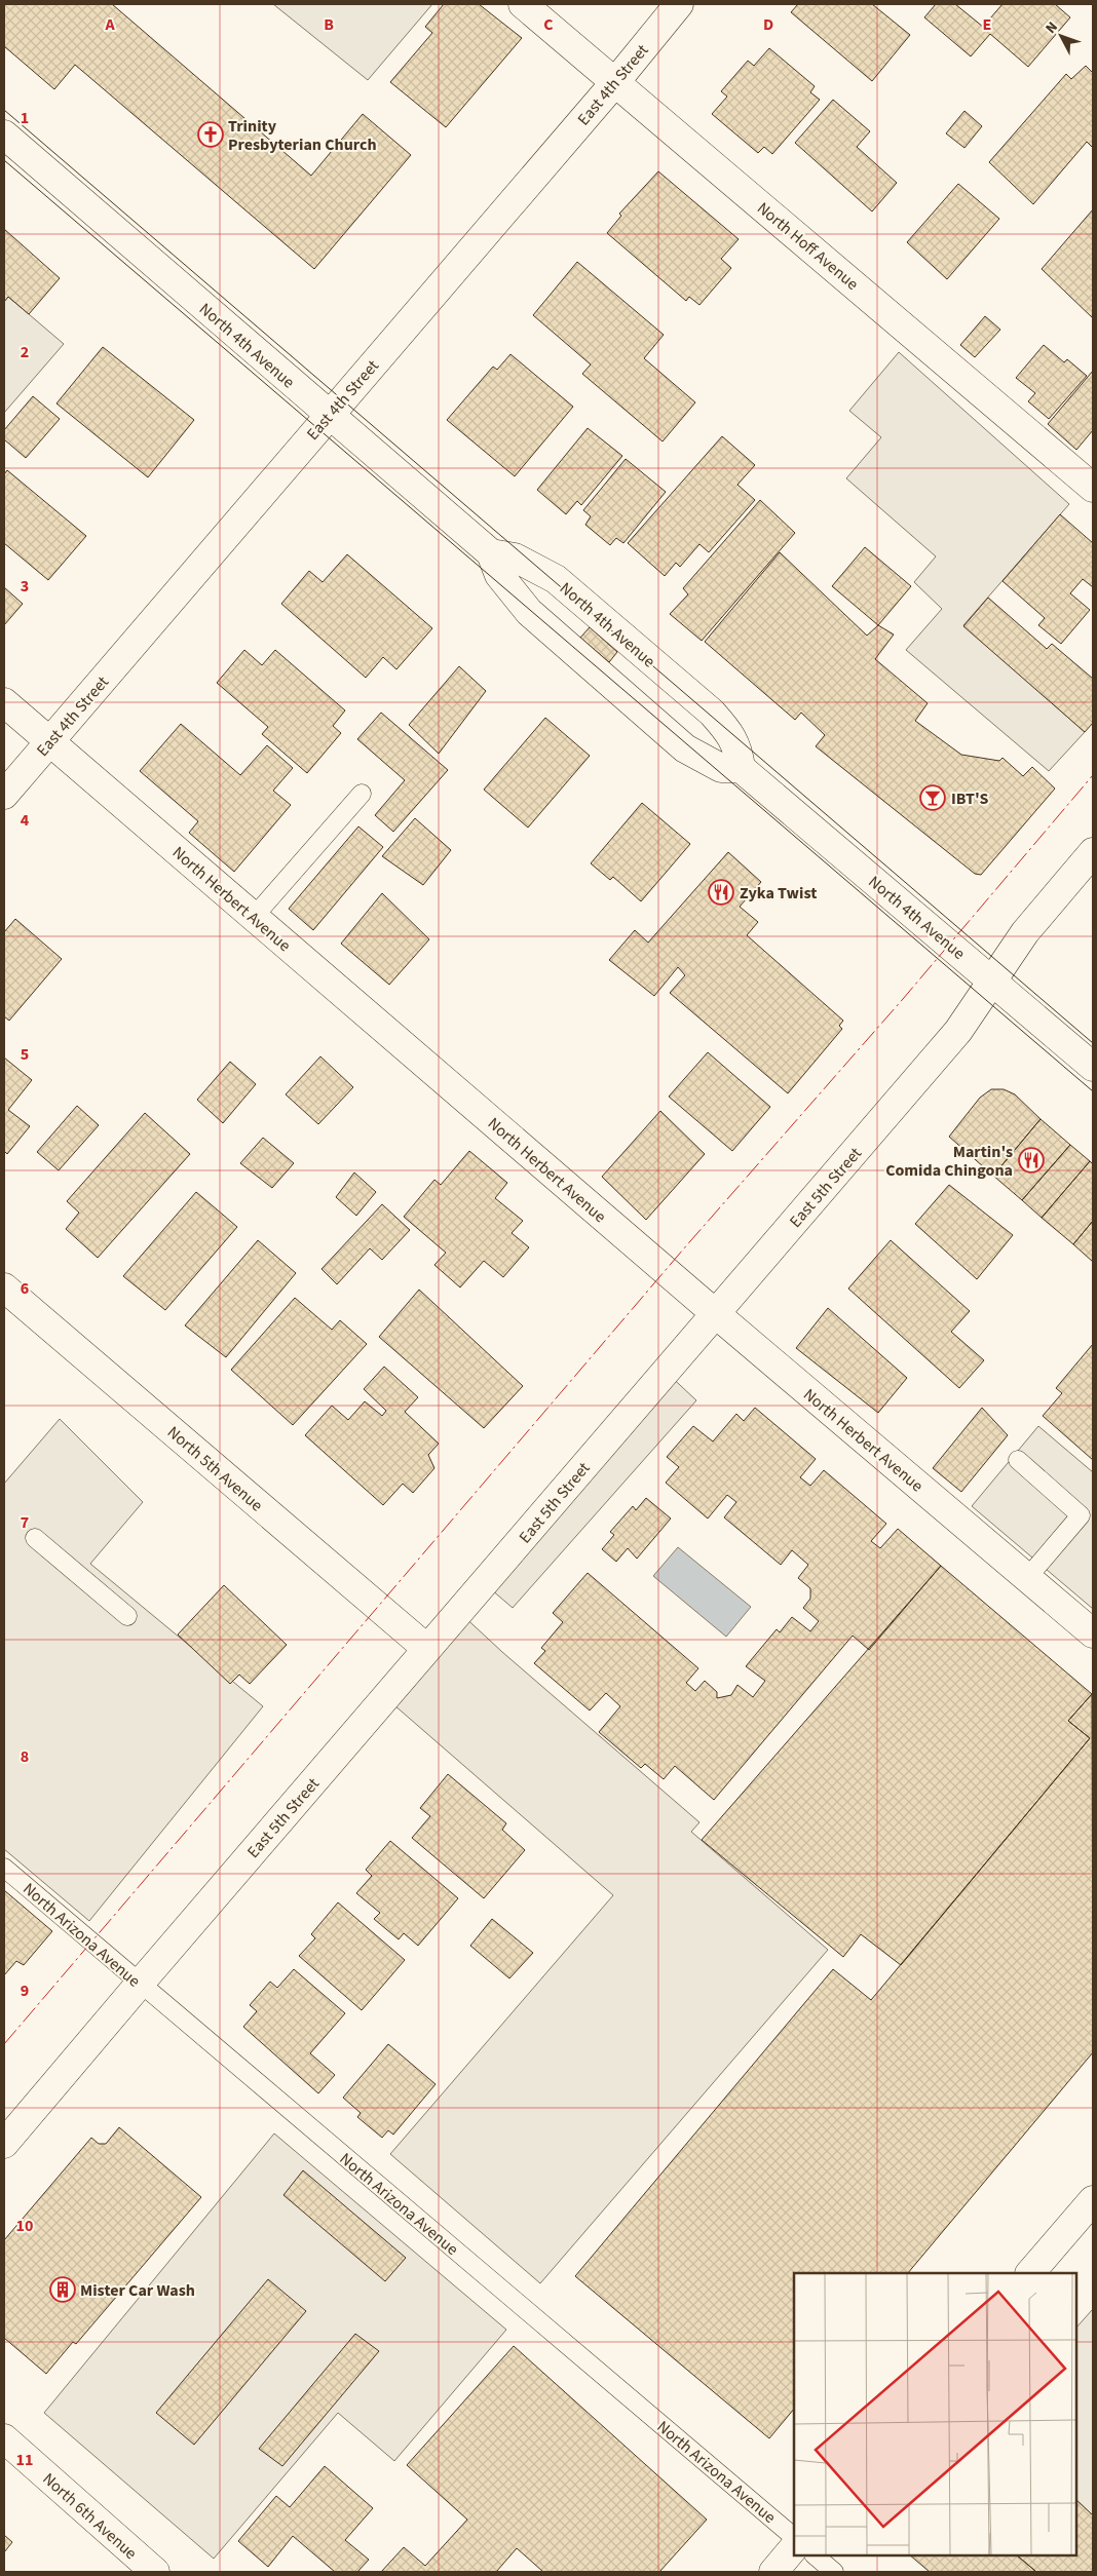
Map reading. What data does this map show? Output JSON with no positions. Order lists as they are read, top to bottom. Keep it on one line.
{"streets":{"street":["East 4th Street","North Hoff Avenue","North 4th Avenue","North Herbert Avenue","East 5th Street","North 5th Avenue","North 6th Avenue"],"lane":["North Arizona Avenue"]},"crossings":[["East 4th Street","North Hoff Avenue"],["East 4th Street","North 4th Avenue"],["East 4th Street","North Herbert Avenue"],["North 4th Avenue","East 5th Street"],["North Herbert Avenue","East 5th Street"],["East 5th Street","North 5th Avenue"],["East 5th Street","North Arizona Avenue"]],"places":{"church":["Trinity Presbyterian Church"],"bar":["IBT'S"],"restaurant":["Zyka Twist","Martin's Comida Chingona"],"building":["Mister Car Wash"]},"north":"top left","grid":{"columns":["A","B","C","D","E"],"rows":["1","2","3","4","5","6","7","8","9","10","11"]}}
